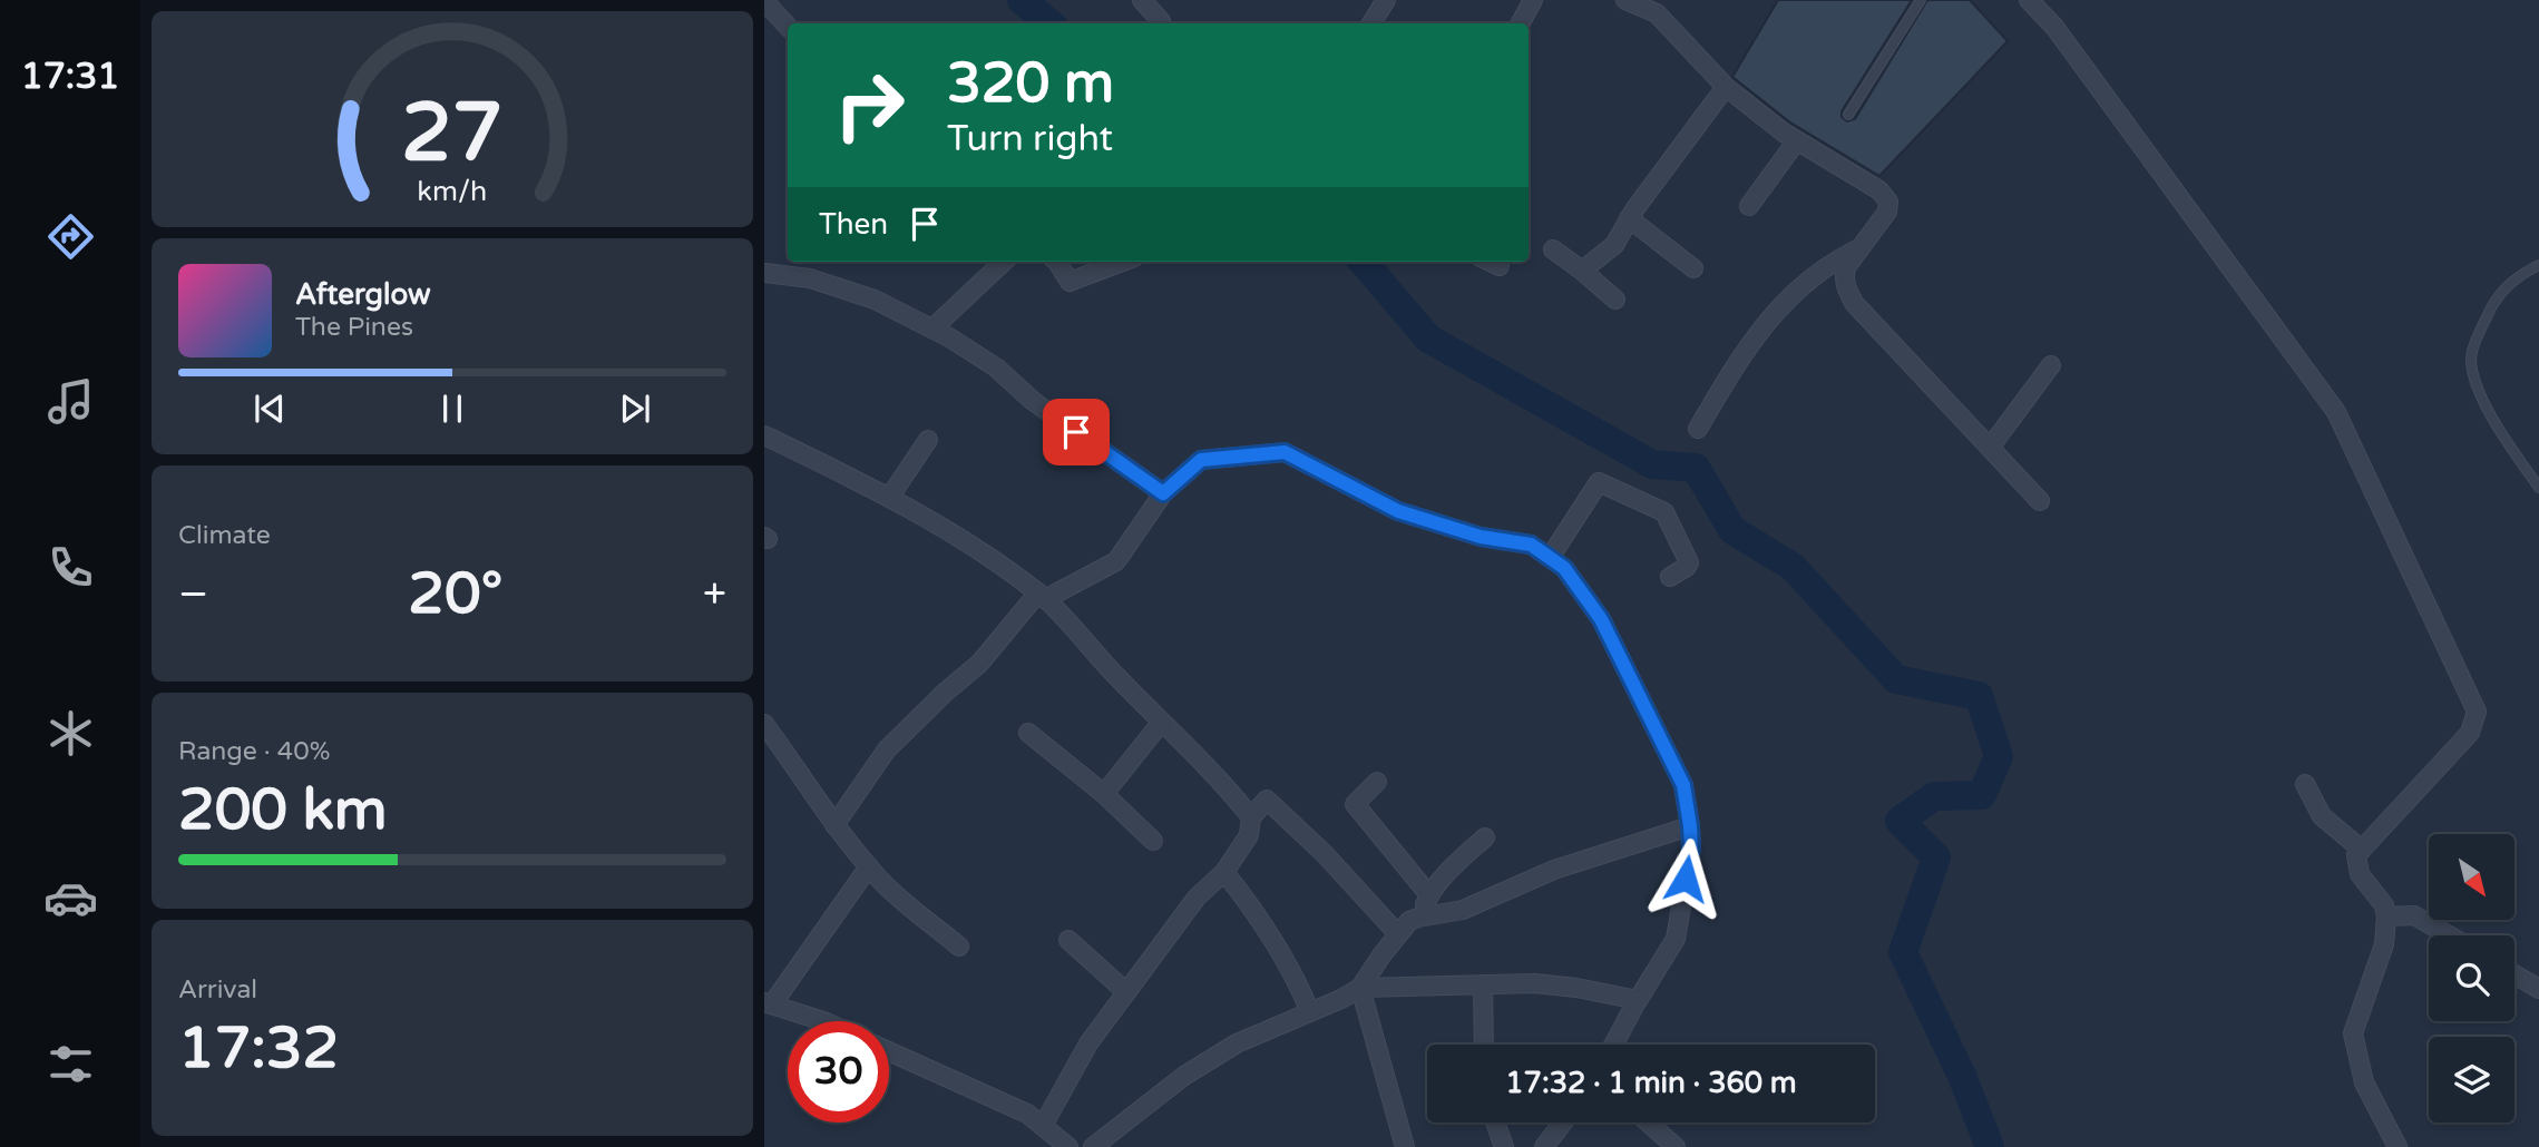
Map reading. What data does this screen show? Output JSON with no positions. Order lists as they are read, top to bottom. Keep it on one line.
{"north":"bottom right","page":{"tabs":"17:31","turn":["320 m","Turn right"],"then":"Then","song":["Afterglow","The Pines"],"tile":["Climate",["Range · 40%","200 km"],["Arrival","17:32"]],"heat":["−","20°","+"],"limit":"30","trip":"17:32 · 1 min · 360 m","gauge":["27","km/h"]}}
